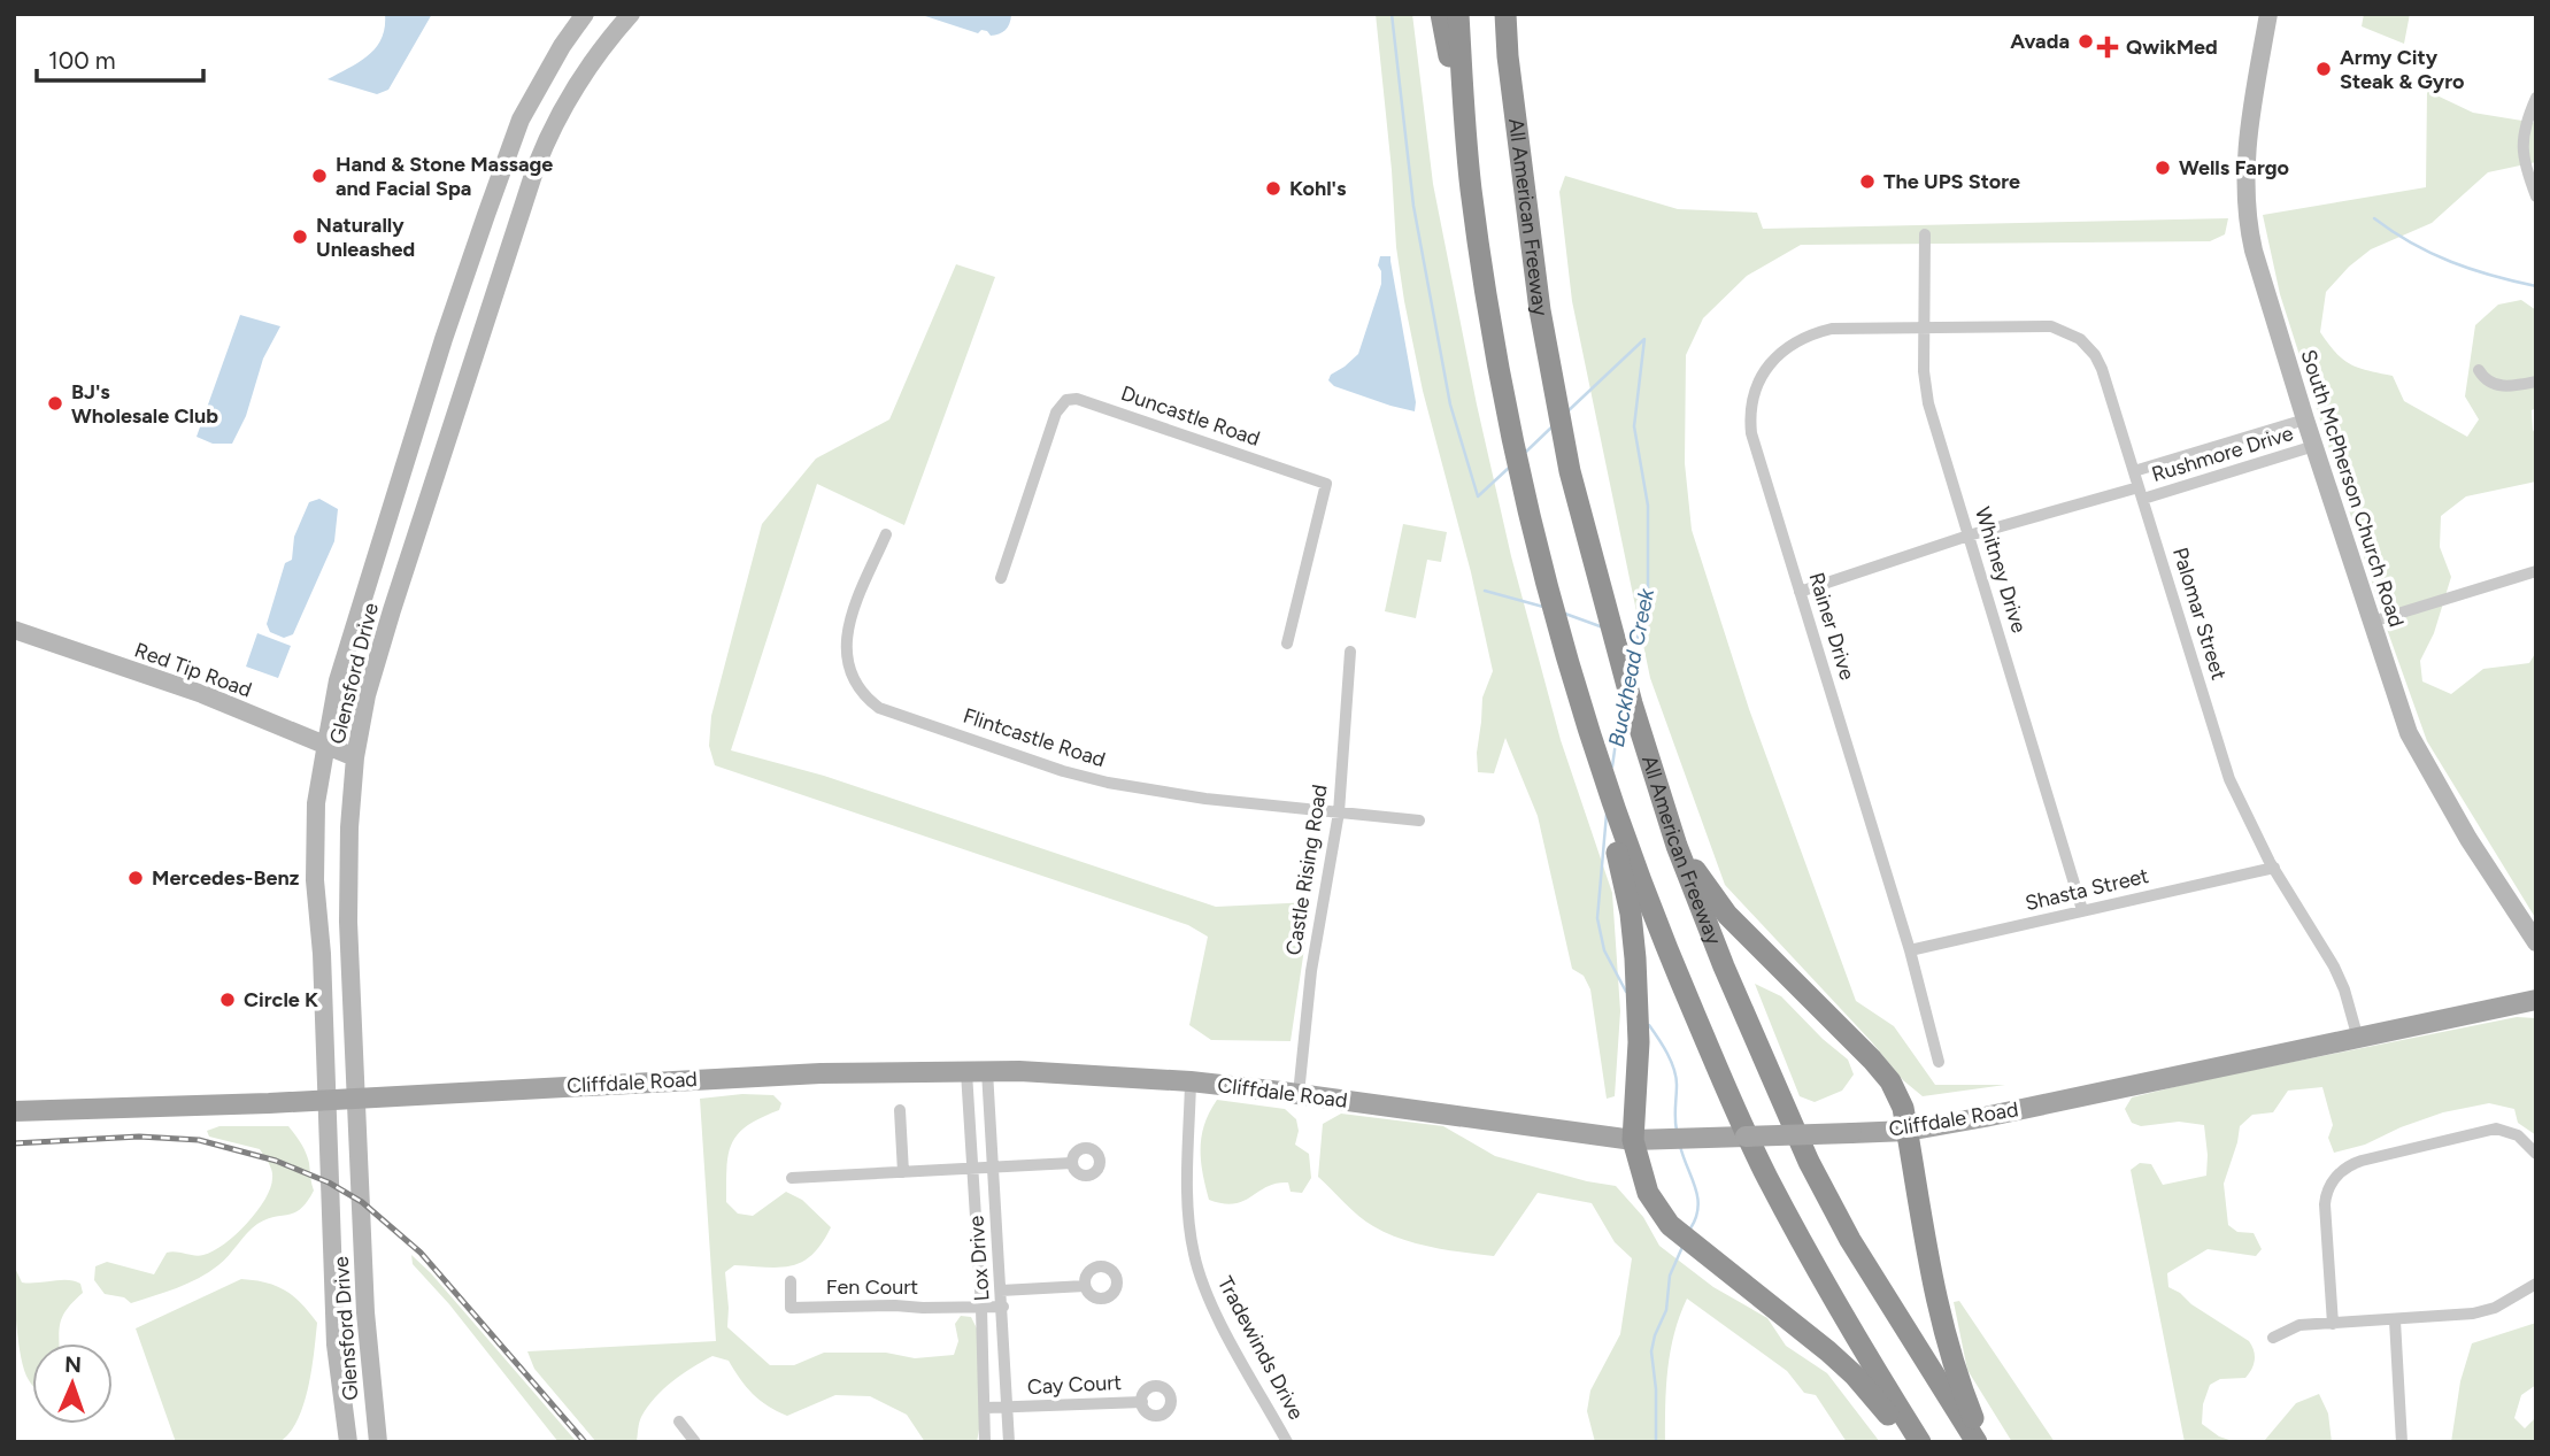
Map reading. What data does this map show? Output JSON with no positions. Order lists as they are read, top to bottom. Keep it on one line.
{"streets":{"highway":["All American Freeway"],"main road":["South McPherson Church Road","Red Tip Road","Glensford Drive","Cliffdale Road"],"street":["Duncastle Road","Rushmore Drive","Whitney Drive","Palomar Street","Rainer Drive","Flintcastle Road","Castle Rising Road","Shasta Street","Lox Drive","Fen Court","Tradewinds Drive","Cay Court"]},"crossings":[["Rushmore Drive","South McPherson Church Road"],["Rushmore Drive","Whitney Drive"],["Rushmore Drive","Palomar Street"],["Rushmore Drive","Rainer Drive"],["Whitney Drive","Palomar Street"],["Whitney Drive","Rainer Drive"],["Whitney Drive","Shasta Street"],["Palomar Street","Rainer Drive"],["Palomar Street","Shasta Street"],["Palomar Street","Cliffdale Road"],["Rainer Drive","Shasta Street"],["Red Tip Road","Glensford Drive"],["Glensford Drive","Cliffdale Road"],["Flintcastle Road","Castle Rising Road"],["Castle Rising Road","Cliffdale Road"],["Cliffdale Road","Lox Drive"],["Cliffdale Road","Tradewinds Drive"],["Lox Drive","Fen Court"],["Lox Drive","Cay Court"]],"water":["Buckhead Creek"],"places":{"other":["Avada","Army City Steak & Gyro","Wells Fargo","Hand & Stone Massage and Facial Spa","The UPS Store","Kohl's","Naturally Unleashed","BJ's Wholesale Club","Mercedes-Benz","Circle K"],"health":["QwikMed"]},"scale_bar":"100 m","north":"top"}
